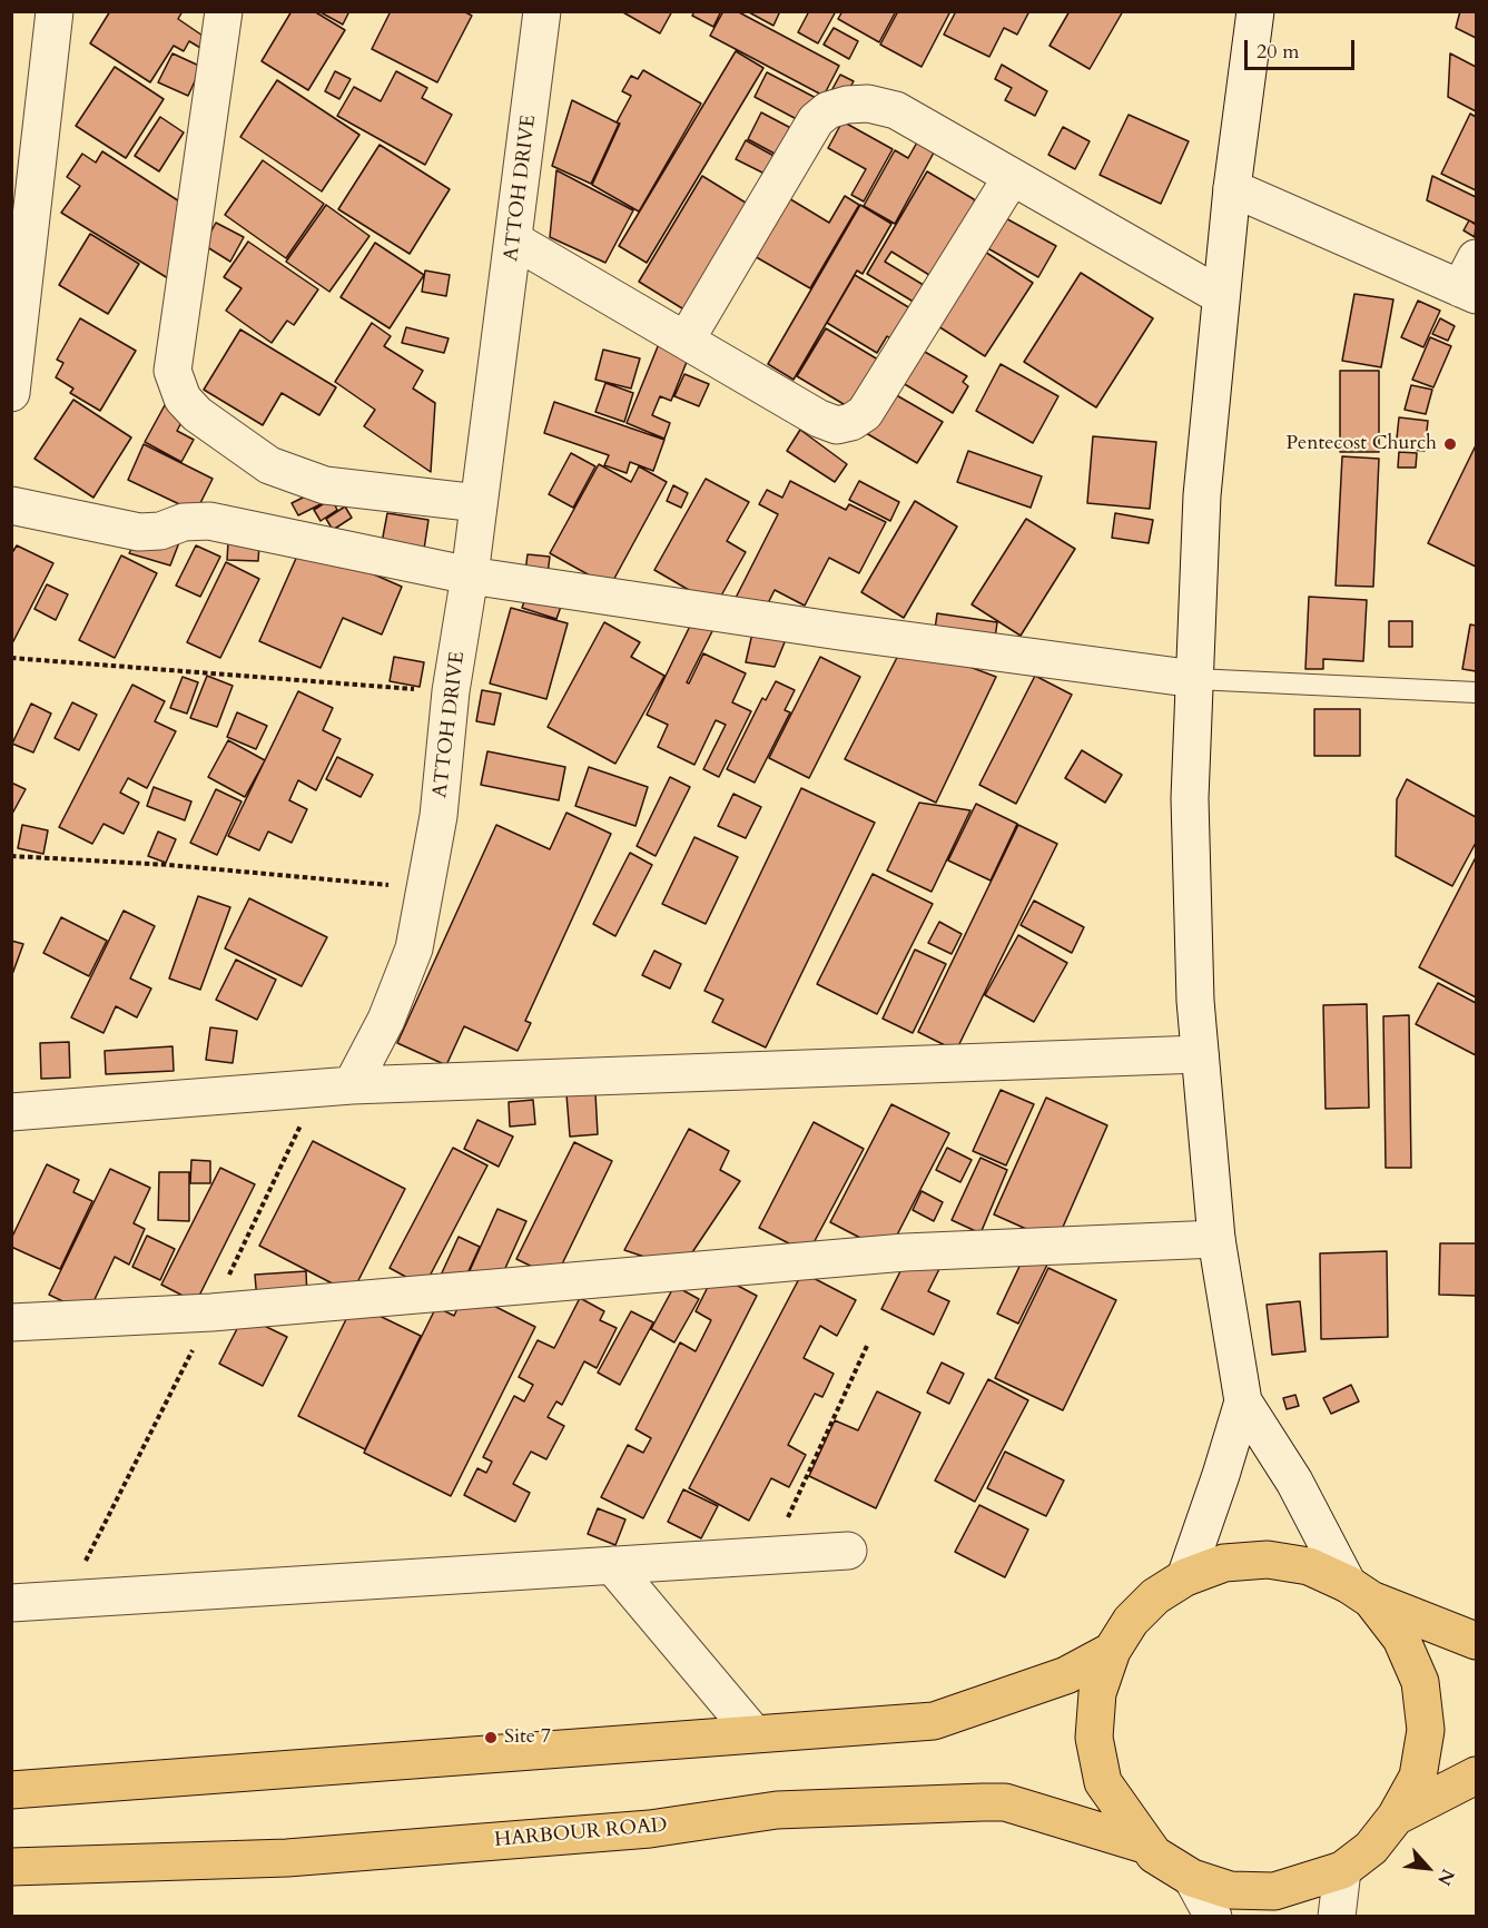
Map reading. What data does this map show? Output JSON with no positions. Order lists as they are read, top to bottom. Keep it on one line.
{"streets":{"highway":["HARBOUR ROAD"],"street":["ATTOH DRIVE"]},"places":["Pentecost Church","Site 7"],"scale_bar":"20 m","north":"bottom right"}
